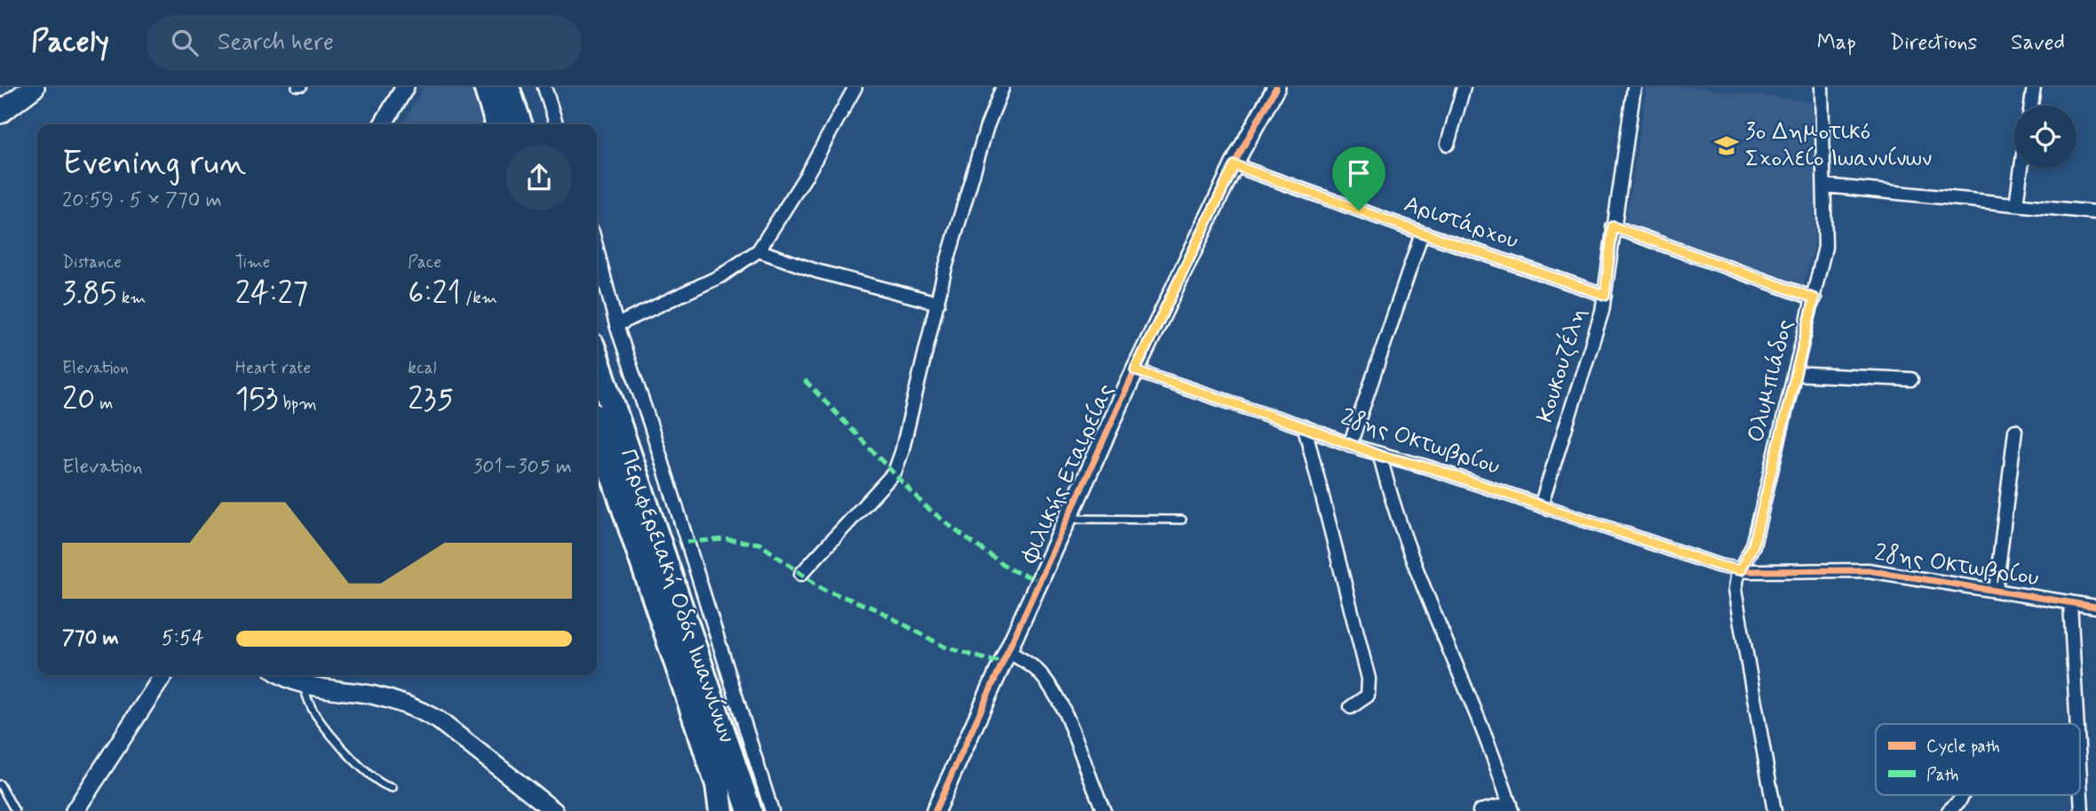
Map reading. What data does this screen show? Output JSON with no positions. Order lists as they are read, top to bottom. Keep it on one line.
{"streets":{"highway":["Περιφερειακή Οδός Ιωαννίνων"],"street":["Αριστάρχου","Κουκουζέλη","Ολυμπιάδος","28ης Οκτωβρίου","Φιλικής Εταιρείας"]},"crossings":[["Αριστάρχου","Κουκουζέλη"],["Αριστάρχου","Φιλικής Εταιρείας"],["Κουκουζέλη","28ης Οκτωβρίου"],["Ολυμπιάδος","28ης Οκτωβρίου"],["28ης Οκτωβρίου","Φιλικής Εταιρείας"]],"places":{"school or university":["3ο Δημοτικό Σχολείο Ιωαννίνων"]},"legend":["Cycle path","Path"],"page":{"header":"Pacely","search":"Search here","nav":["Map","Directions","Saved"],"heading":["Evening run","20:59 · 5 × 770 m"],"stats":[["Distance","3.85 km"],["Time","24:27"],["Pace","6:21 /km"],["Elevation","20 m"],["Heart rate","153 bpm"],["kcal","235"]],"chart":["Elevation","301–305 m"],"list":[{"name":"770 m","note":"5:54"}]}}
